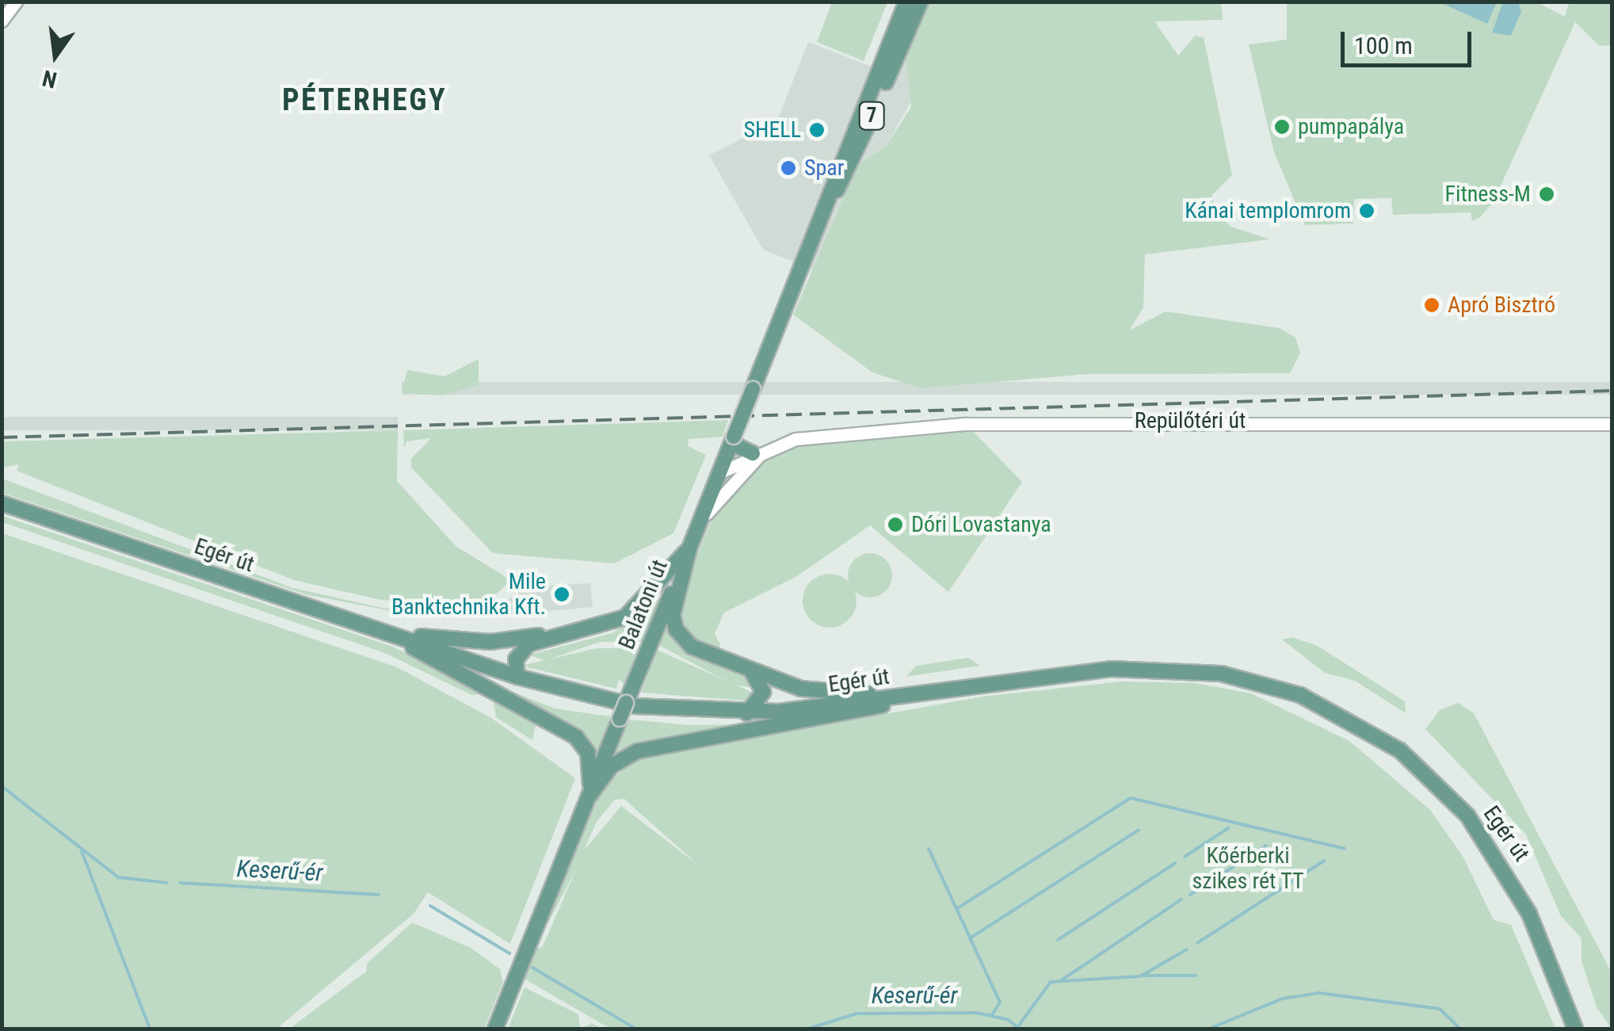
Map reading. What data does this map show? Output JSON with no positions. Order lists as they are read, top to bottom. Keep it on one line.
{"streets":{"main road":["7","Egér út","Balatoni út"],"street":["Repülőtéri út"]},"crossings":[["Repülőtéri út","Balatoni út"]],"districts":["PÉTERHEGY"],"water":["Keserű-ér"],"parks":["Kőérberki szikes rét TT"],"places":["pumpapálya","SHELL","Spar","Fitness-M","Kánai templomrom","Apró Bisztró","Dóri Lovastanya","Mile Banktechnika Kft."],"scale_bar":"100 m","north":"bottom"}
